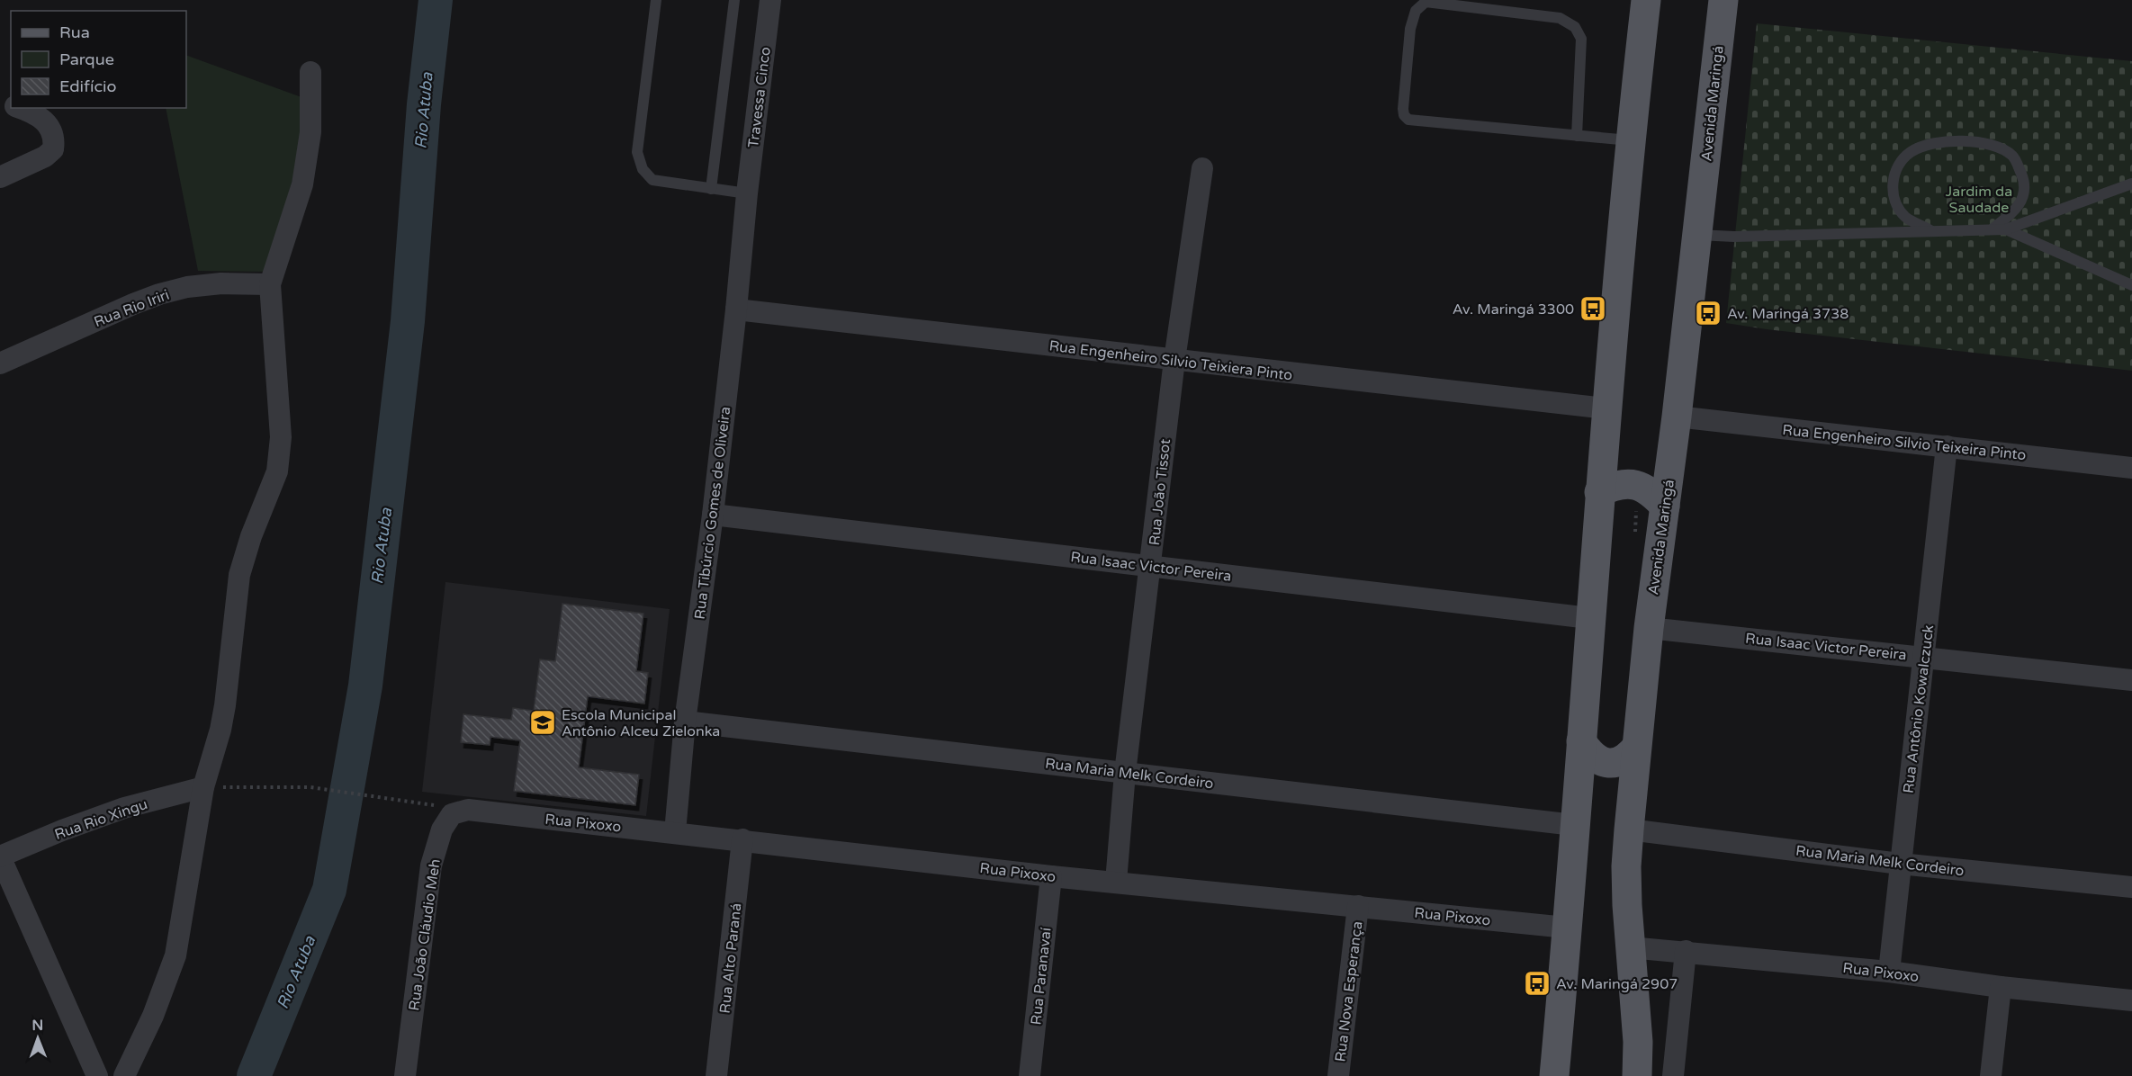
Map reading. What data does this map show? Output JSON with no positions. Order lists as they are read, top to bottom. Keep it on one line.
{"streets":{"main road":["Avenida Maringá"],"street":["Travessa Cinco","Rua Rio Iriri","Rua Engenheiro Silvio Teixiera Pinto","Rua Engenheiro Silvio Teixeira Pinto","Rua João Tissot","Rua Tibúrcio Gomes de Oliveira","Rua Isaac Victor Pereira","Rua Antônio Kowalczuck","Rua Maria Melk Cordeiro","Rua Rio Xingu","Rua Pixoxo","Rua João Cláudio Meh","Rua Alto Paraná","Rua Paranavaí","Rua Nova Esperança"]},"crossings":[["Travessa Cinco","Rua Tibúrcio Gomes de Oliveira"],["Avenida Maringá","Rua Engenheiro Silvio Teixeira Pinto"],["Avenida Maringá","Rua Isaac Victor Pereira"],["Avenida Maringá","Rua Maria Melk Cordeiro"],["Avenida Maringá","Rua Pixoxo"],["Rua Engenheiro Silvio Teixiera Pinto","Rua João Tissot"],["Rua Engenheiro Silvio Teixiera Pinto","Rua Tibúrcio Gomes de Oliveira"],["Rua Engenheiro Silvio Teixeira Pinto","Rua Antônio Kowalczuck"],["Rua João Tissot","Rua Isaac Victor Pereira"],["Rua João Tissot","Rua Maria Melk Cordeiro"],["Rua João Tissot","Rua Pixoxo"],["Rua Tibúrcio Gomes de Oliveira","Rua Isaac Victor Pereira"],["Rua Tibúrcio Gomes de Oliveira","Rua Maria Melk Cordeiro"],["Rua Tibúrcio Gomes de Oliveira","Rua Pixoxo"],["Rua Isaac Victor Pereira","Rua Antônio Kowalczuck"],["Rua Antônio Kowalczuck","Rua Maria Melk Cordeiro"],["Rua Antônio Kowalczuck","Rua Pixoxo"],["Rua Pixoxo","Rua João Cláudio Meh"],["Rua Pixoxo","Rua Alto Paraná"],["Rua Pixoxo","Rua Paranavaí"],["Rua Pixoxo","Rua Nova Esperança"]],"water":["Rio Atuba"],"parks":["Jardim da Saudade"],"places":{"bus stop":["Av. Maringá 3300","Av. Maringá 3738","Av. Maringá 2907"],"school or university":["Escola Municipal Antônio Alceu Zielonka"]},"legend":["Rua","Parque","Edifício"],"north":"top"}
